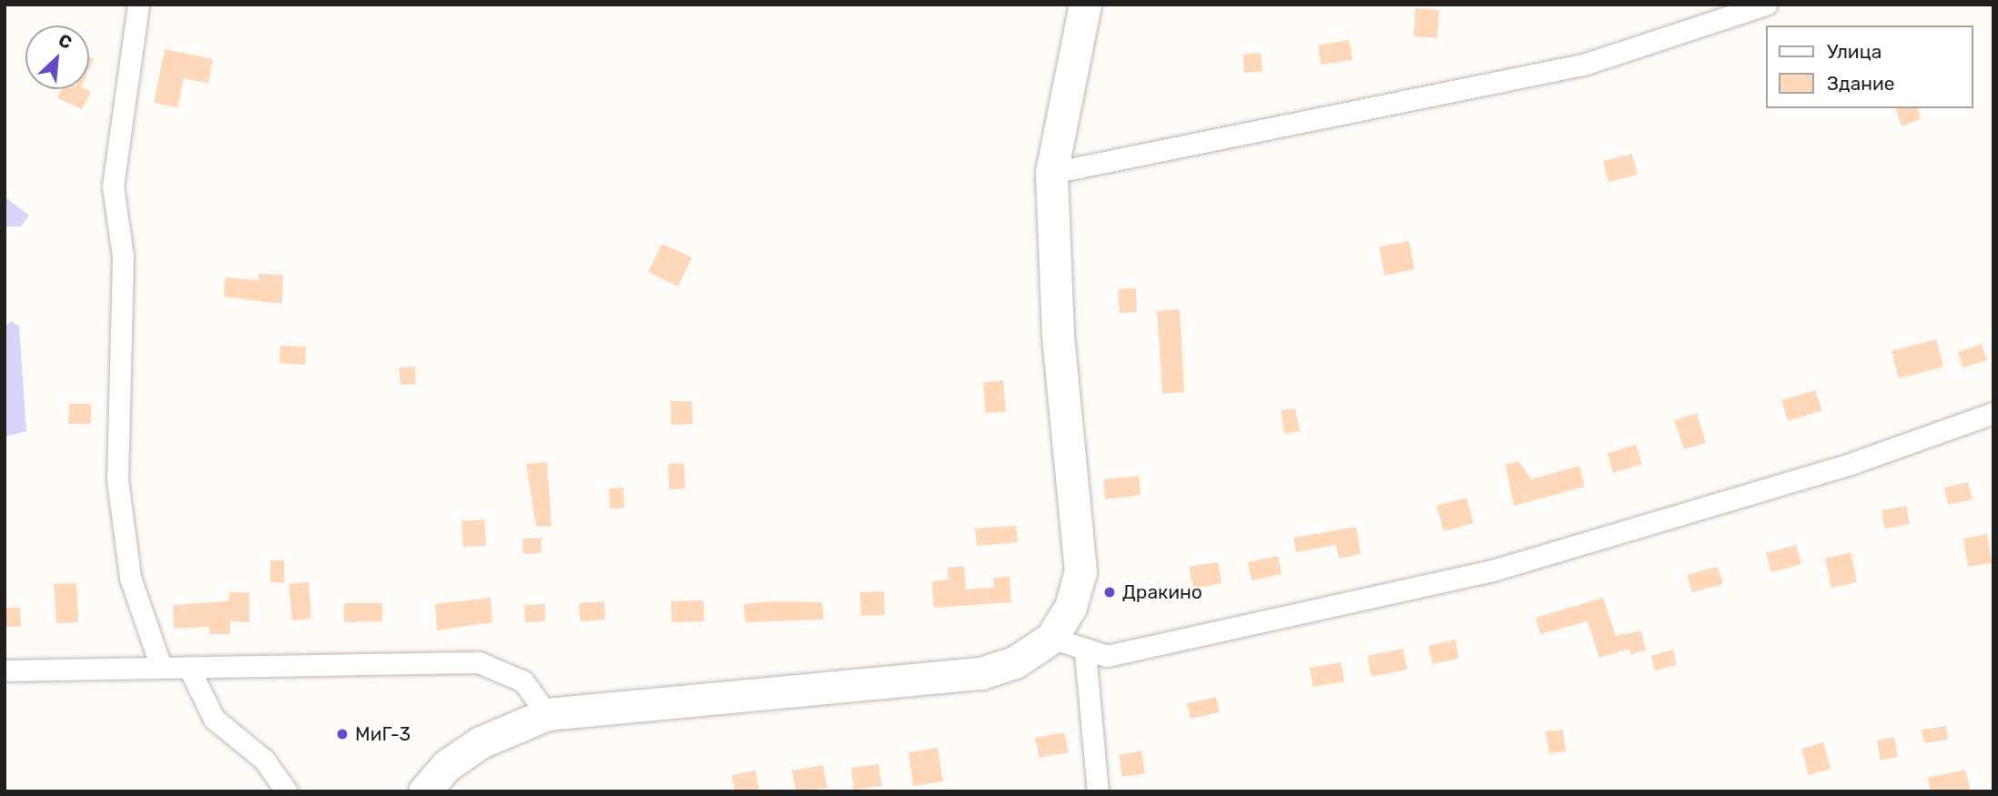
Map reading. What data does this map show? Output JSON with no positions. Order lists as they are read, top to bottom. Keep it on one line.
{"places":["Дракино","МиГ-3"],"legend":["Улица","Здание"],"north":"top right"}
